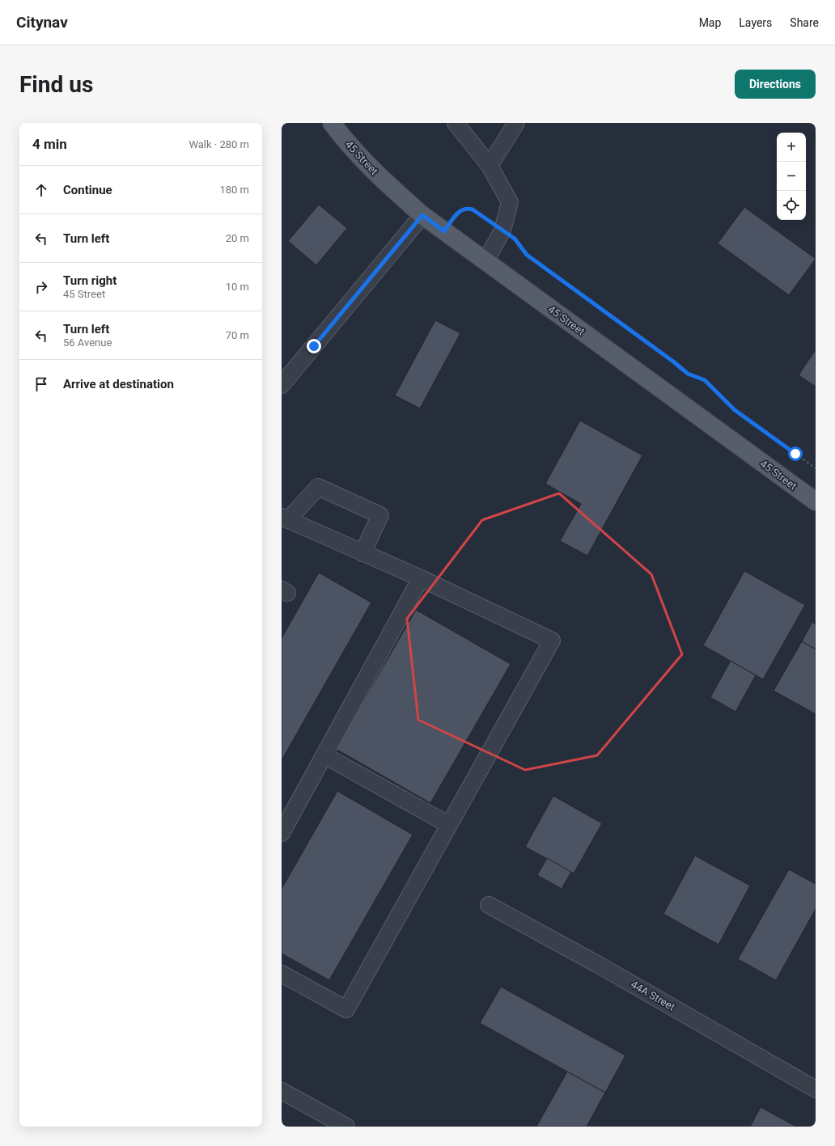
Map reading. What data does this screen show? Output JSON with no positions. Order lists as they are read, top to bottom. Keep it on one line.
{"streets":{"main road":["45 Street"],"street":["44A Street"]},"page":{"header":"Citynav","nav":["Map","Layers","Share"],"buttons":"Directions","title":"Find us","heading":["4 min","Walk · 280 m"],"map_buttons":["+","−"],"list":[["Continue","180 m"],["Turn left","20 m"],["Turn right","45 Street","10 m"],["Turn left","56 Avenue","70 m"],"Arrive at destination"]}}
